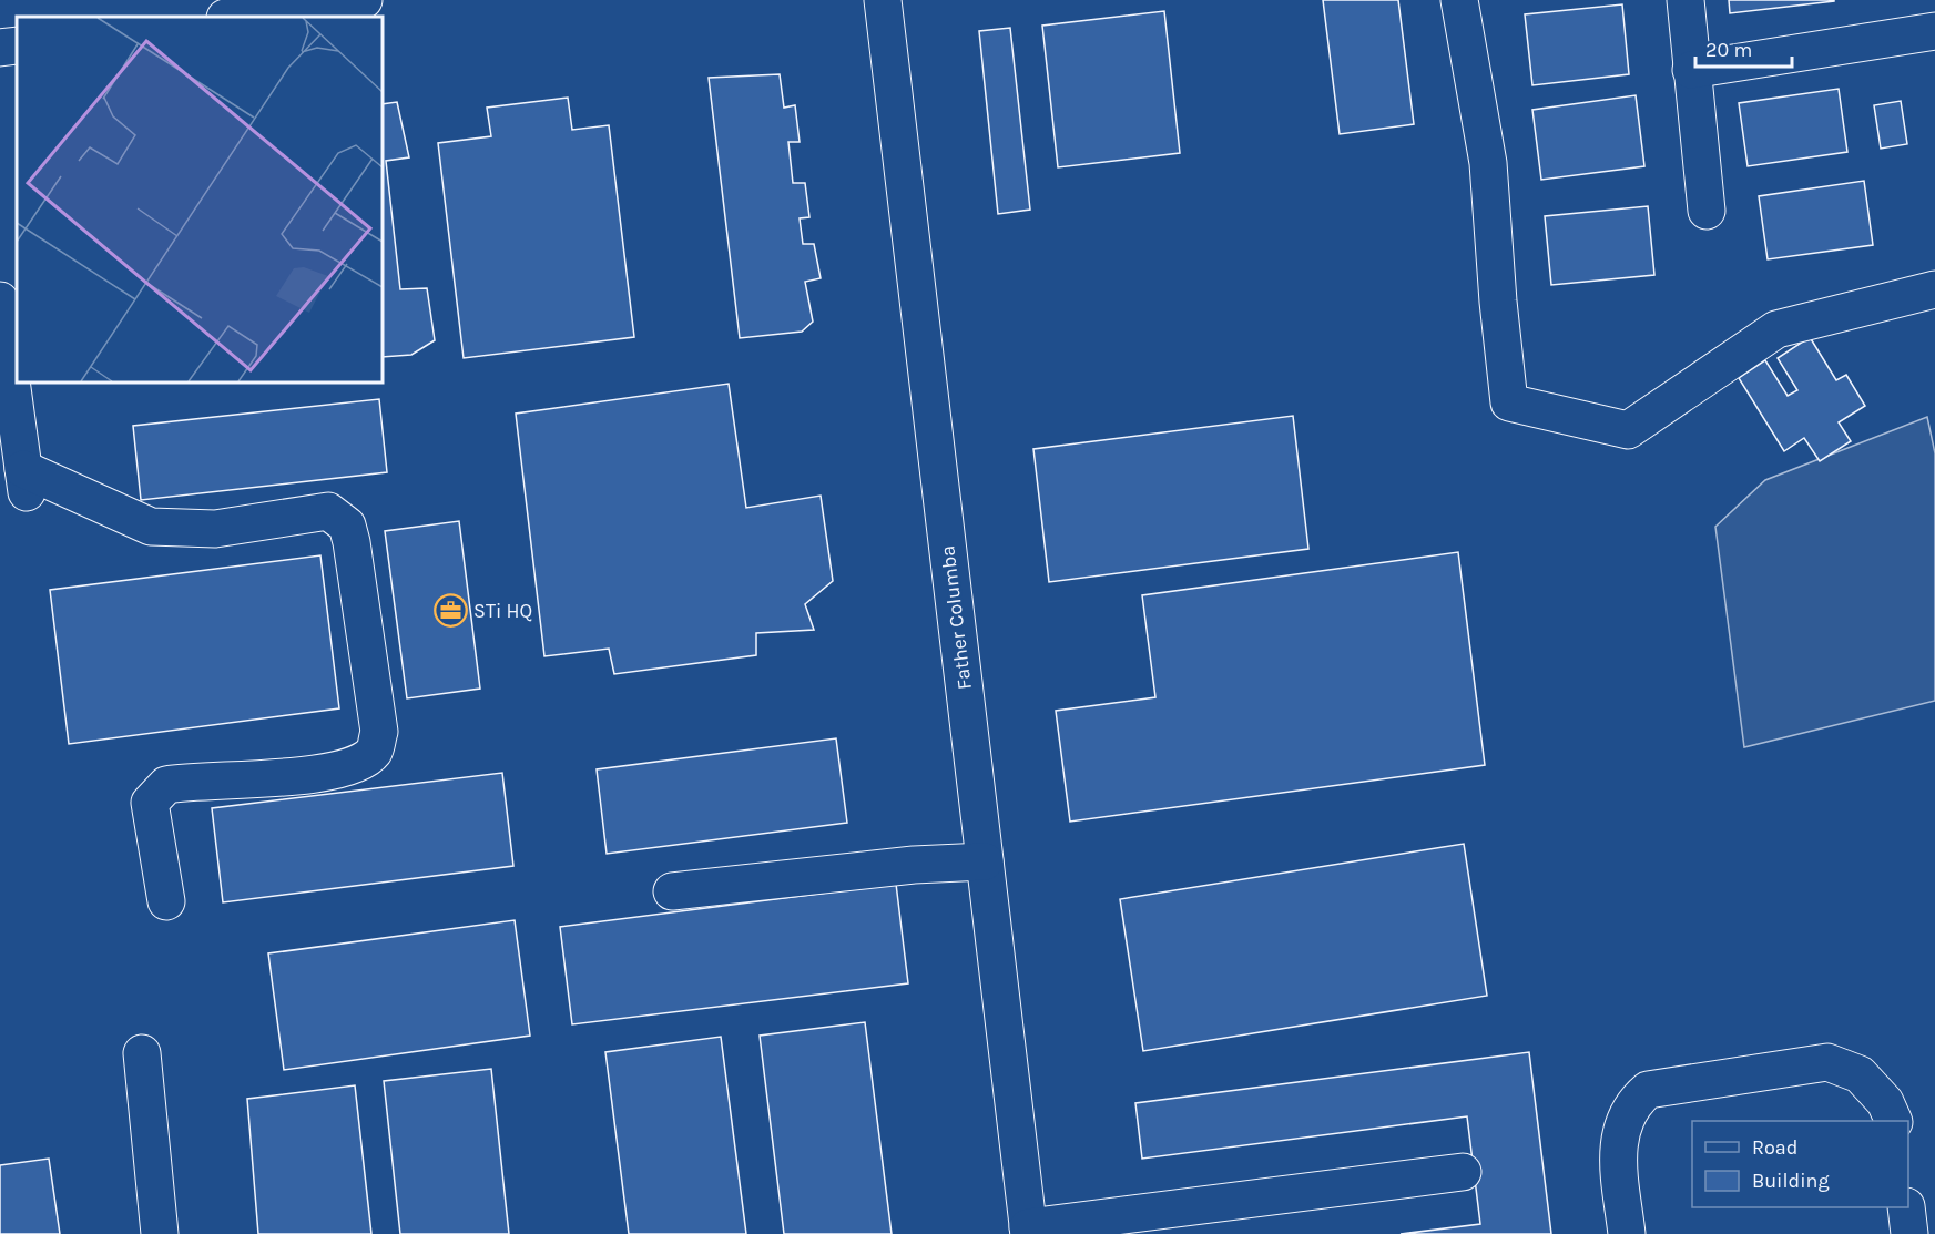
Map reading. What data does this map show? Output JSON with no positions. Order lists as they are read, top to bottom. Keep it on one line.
{"streets":{"street":["Father Columba"]},"places":{"office":["STi HQ"]},"legend":["Road","Building"],"scale_bar":"20 m"}
